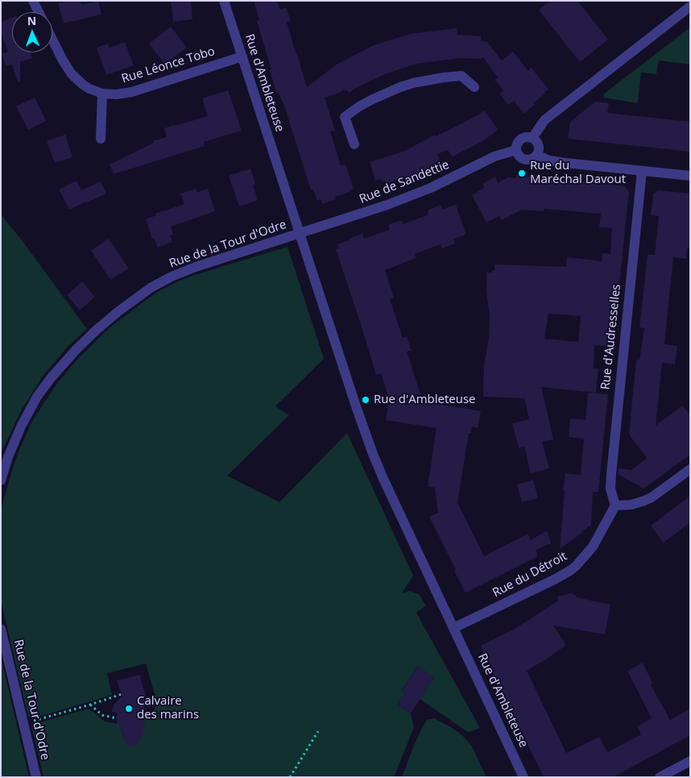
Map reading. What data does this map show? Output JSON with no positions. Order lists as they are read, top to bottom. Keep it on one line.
{"streets":{"street":["Rue Léonce Tobo","Rue d'Ambleteuse","Rue de Sandettie","Rue de la Tour d'Odre","Rue d'Audresselles","Rue du Détroit"]},"crossings":[["Rue Léonce Tobo","Rue d'Ambleteuse"],["Rue d'Ambleteuse","Rue de Sandettie"],["Rue d'Ambleteuse","Rue de la Tour d'Odre"],["Rue d'Ambleteuse","Rue du Détroit"],["Rue de Sandettie","Rue de la Tour d'Odre"],["Rue d'Audresselles","Rue du Détroit"]],"places":["Rue du Maréchal Davout","Rue d'Ambleteuse","Calvaire des marins"],"north":"top"}
